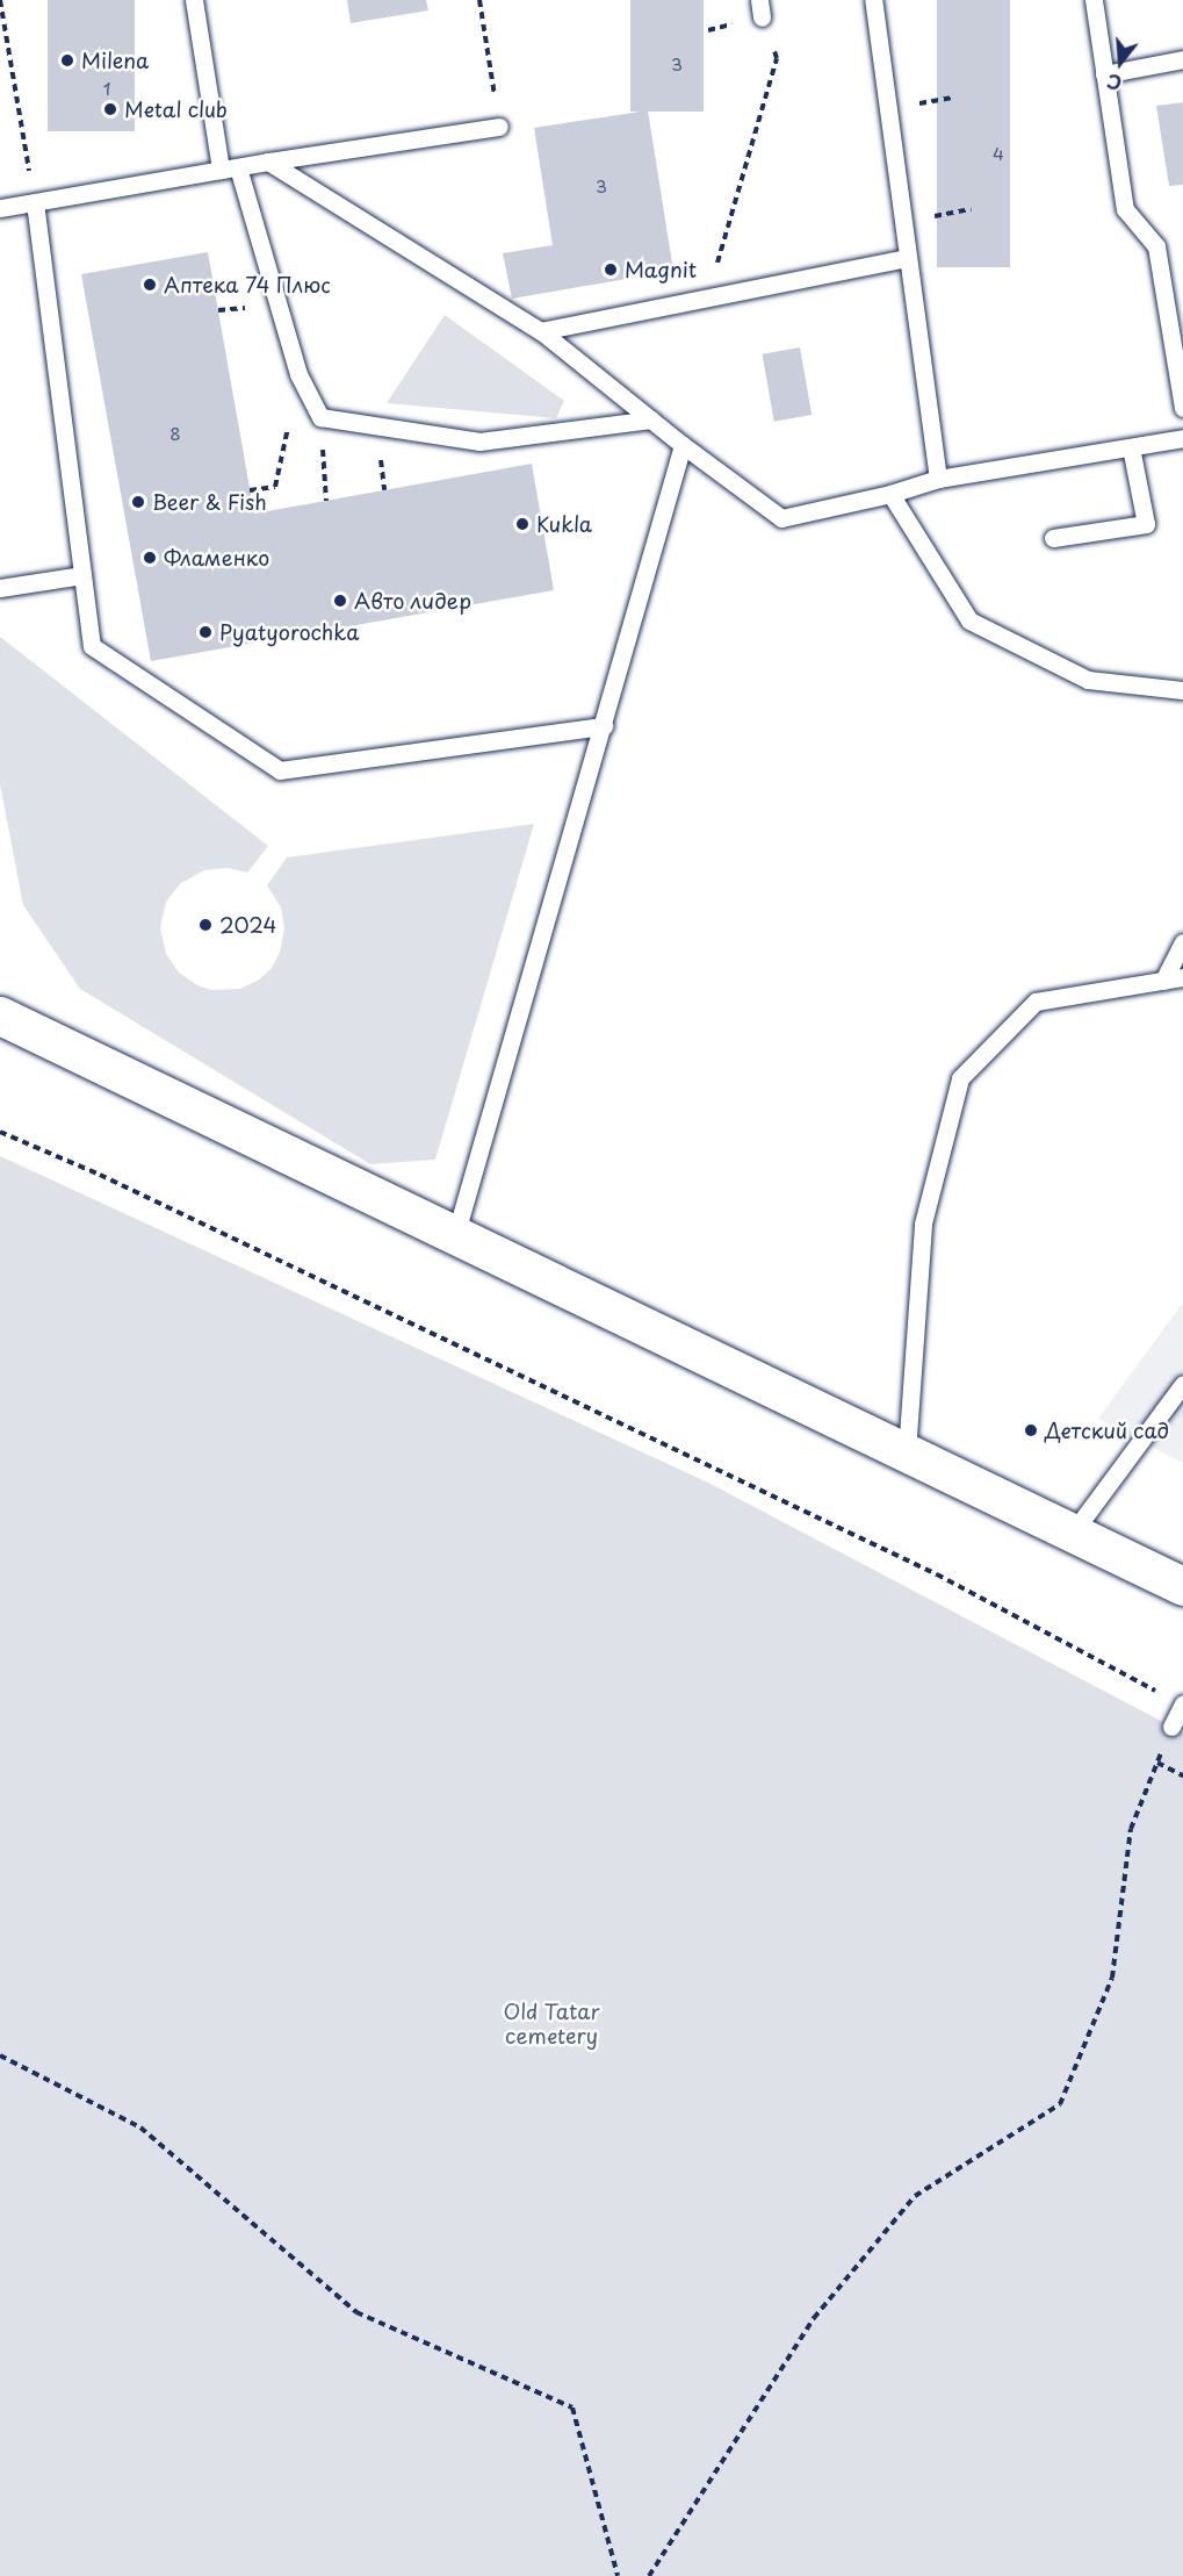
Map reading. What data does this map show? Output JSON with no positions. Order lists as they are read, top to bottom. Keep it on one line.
{"parks":["Old Tatar cemetery"],"places":["Milena","Metal club","Magnit","Аптека 74 Плюс","Beer & Fish","Kukla","Фламенко","Авто лидер","Pyatyorochka","2024","Детский сад"],"house_numbers":["3","1","4","3","8"],"north":"bottom"}
